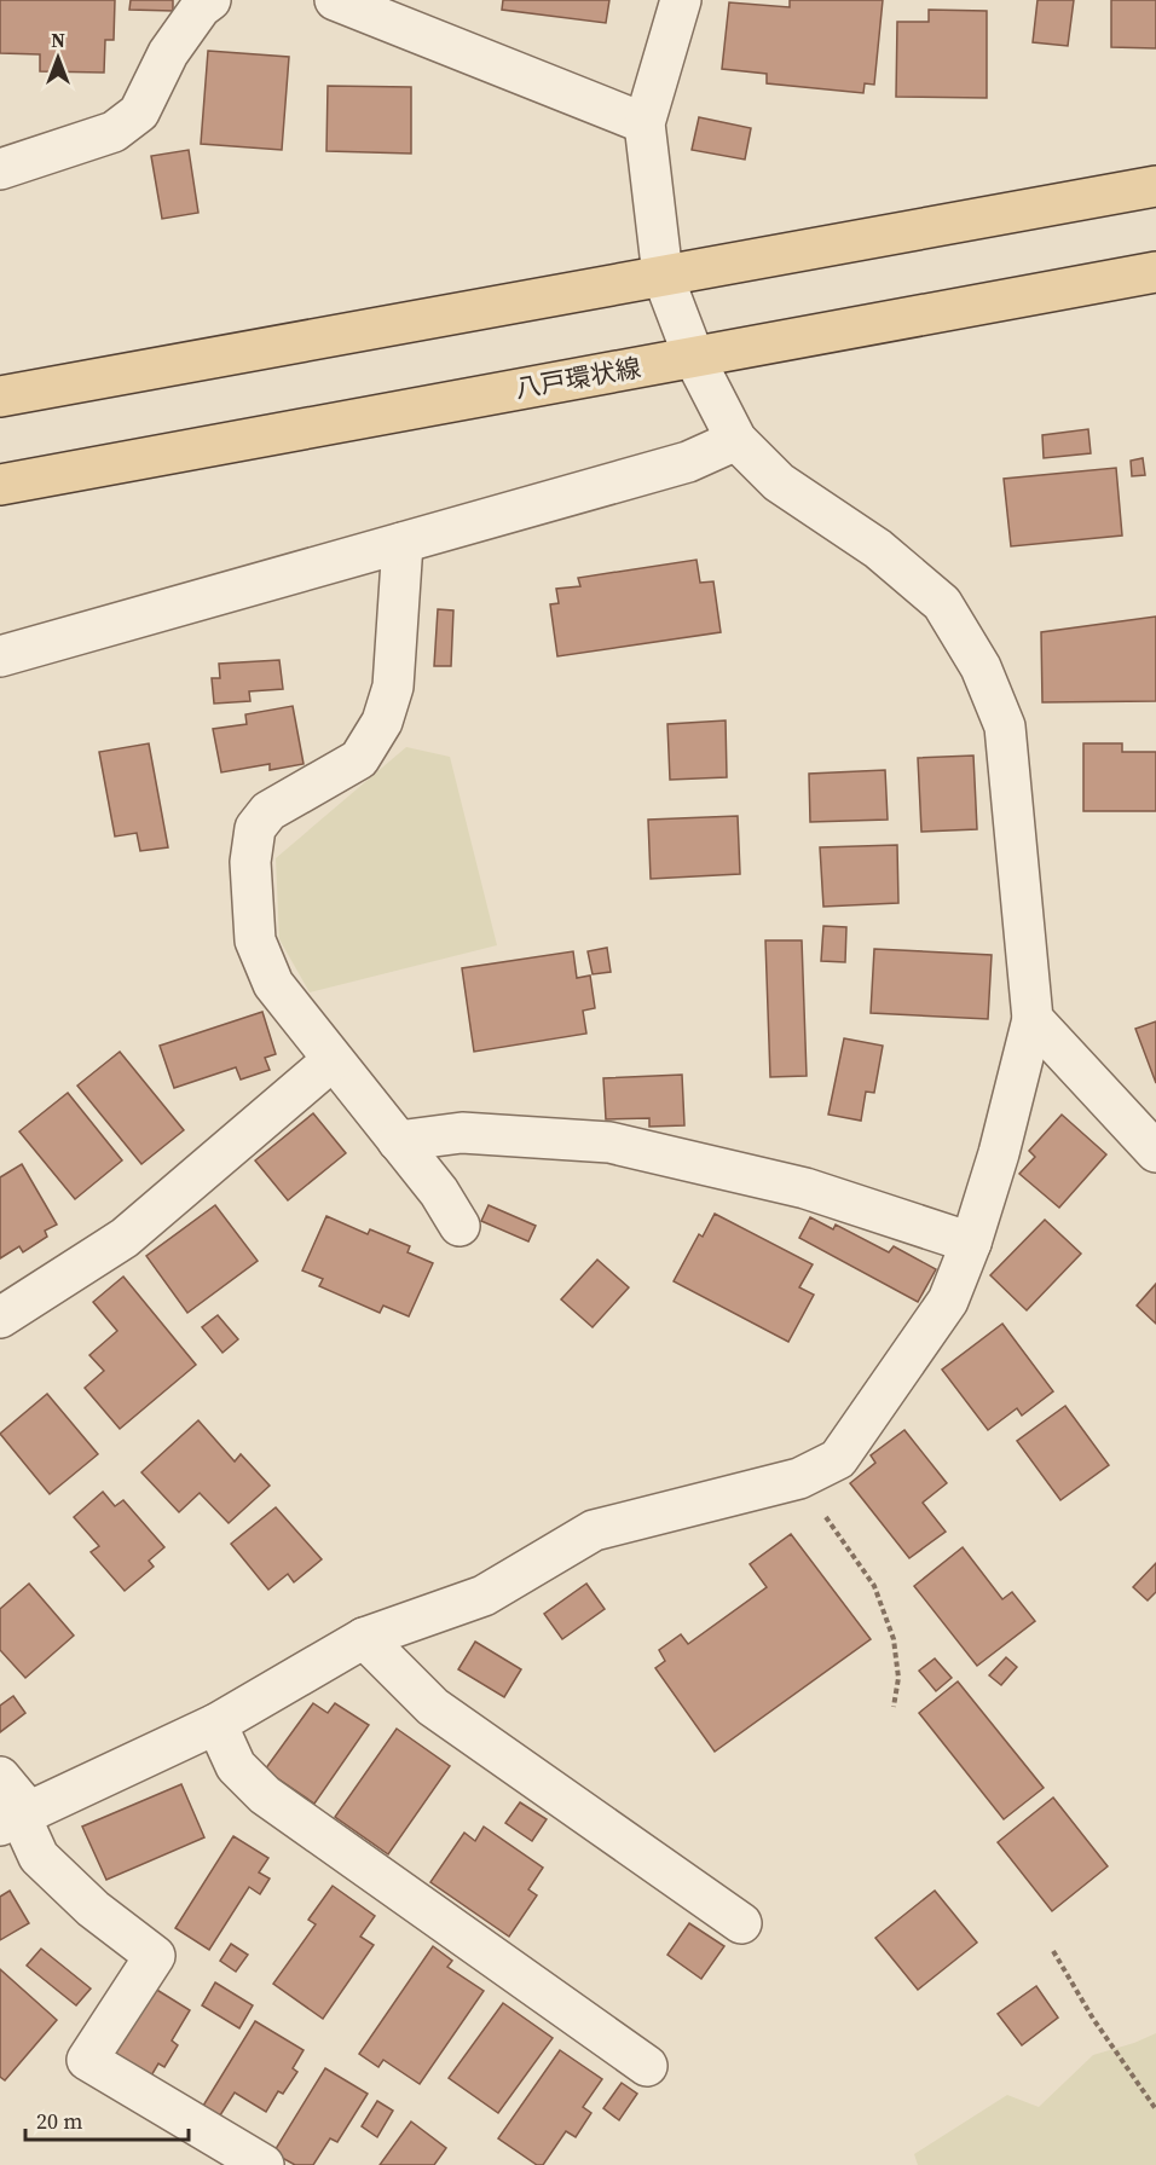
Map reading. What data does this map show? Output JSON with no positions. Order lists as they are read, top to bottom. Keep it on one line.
{"streets":{"main road":["八戸環状線"]},"scale_bar":"20 m","north":"top"}
